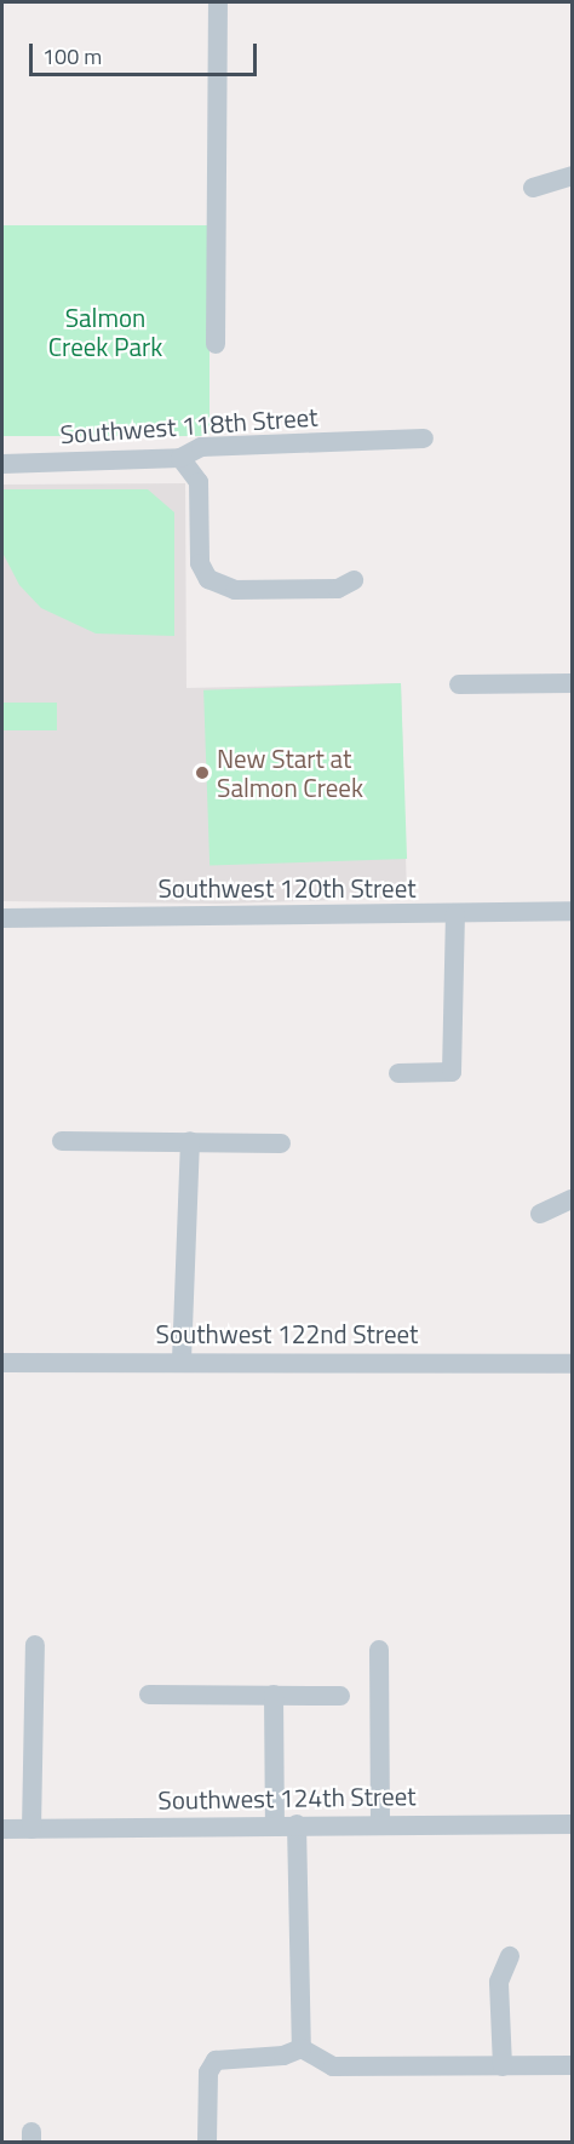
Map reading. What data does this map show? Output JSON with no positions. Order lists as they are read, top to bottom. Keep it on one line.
{"streets":{"street":["Southwest 118th Street","Southwest 120th Street","Southwest 122nd Street","Southwest 124th Street"]},"parks":["Salmon Creek Park"],"places":["New Start at Salmon Creek"],"scale_bar":"100 m"}
